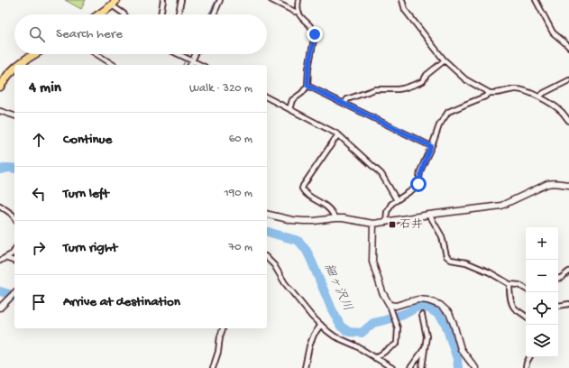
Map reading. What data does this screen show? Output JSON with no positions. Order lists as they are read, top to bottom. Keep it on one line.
{"water":["細ヶ沢川"],"places":{"transit":["石井"]},"page":{"search":"Search here","heading":["4 min","Walk · 320 m"],"list":[["Continue","60 m"],["Turn left","190 m"],["Turn right","70 m"],"Arrive at destination"],"map_buttons":["+","−"]}}
